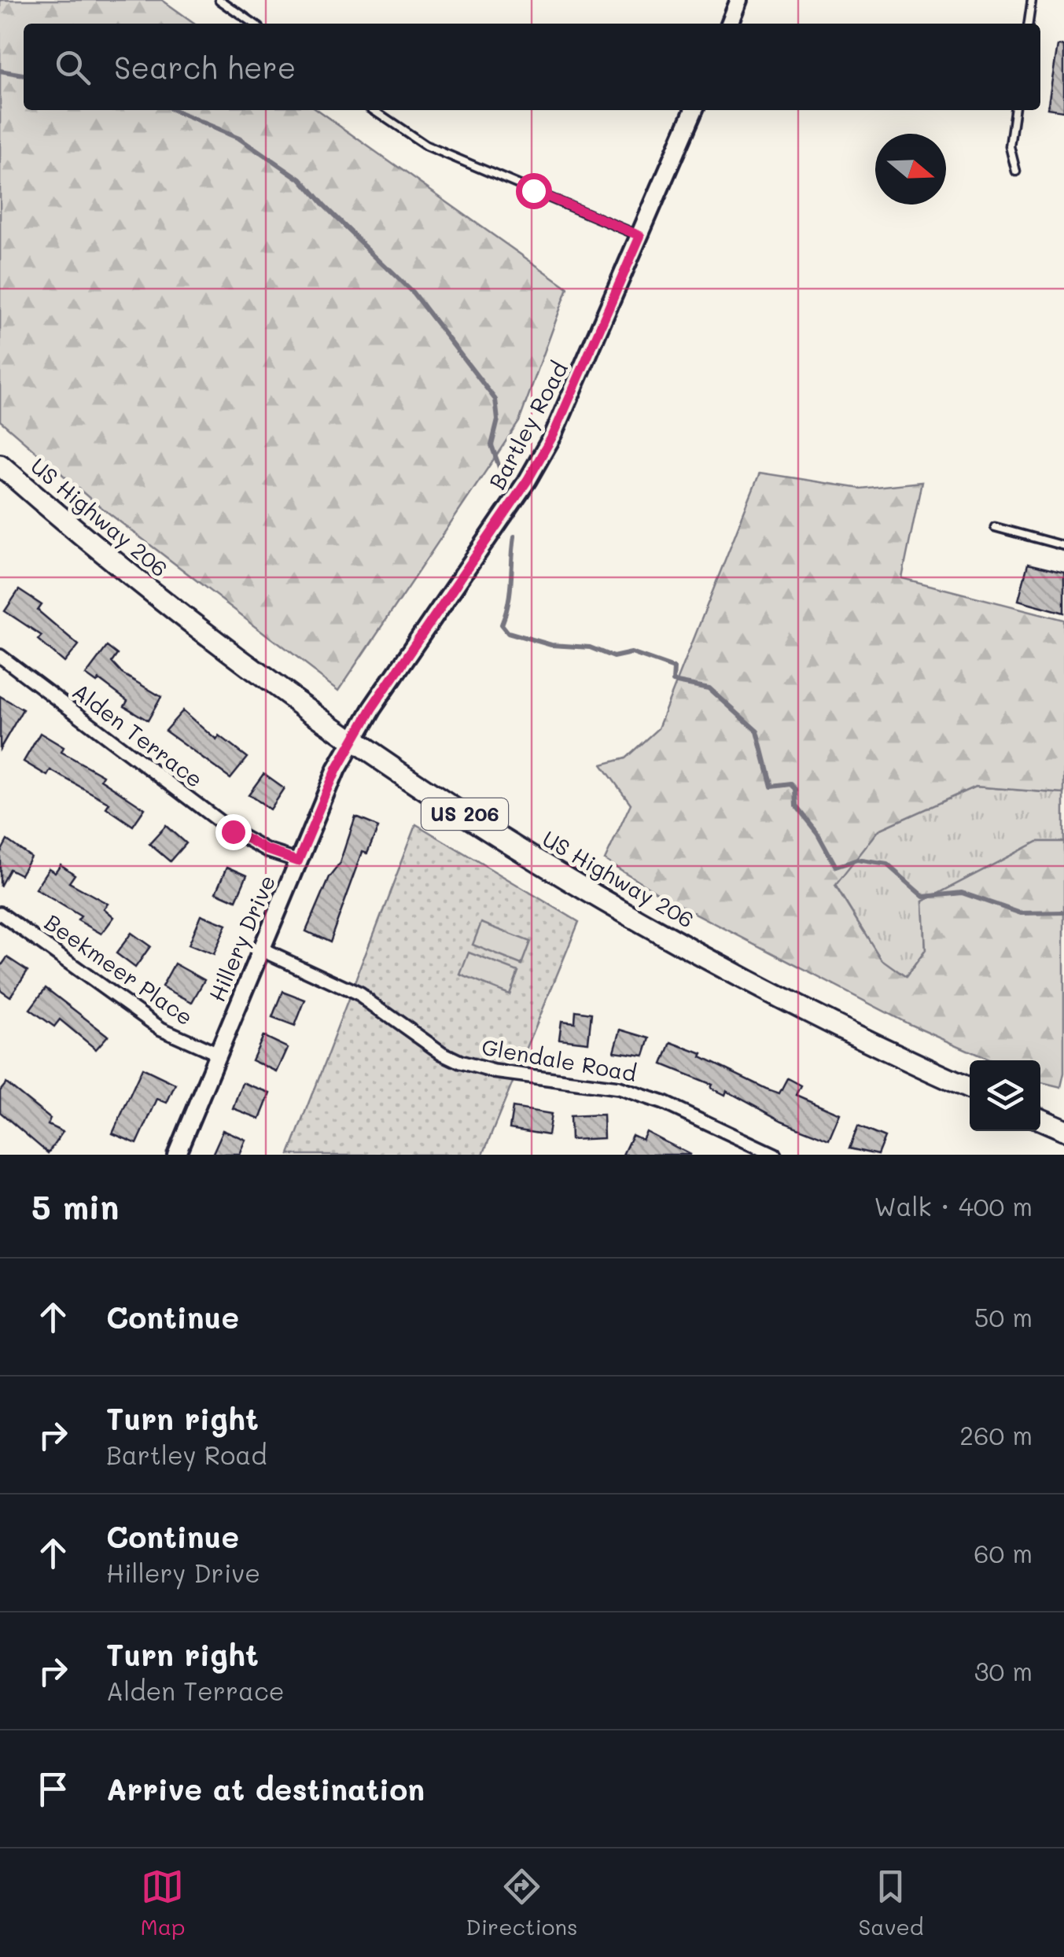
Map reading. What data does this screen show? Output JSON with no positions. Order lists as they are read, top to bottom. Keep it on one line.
{"streets":{"highway":["US Highway 206","US 206"],"street":["Bartley Road","Alden Terrace","Hillery Drive","Beekmeer Place","Glendale Road"]},"crossings":[["Bartley Road","US Highway 206"],["Bartley Road","Hillery Drive"],["US Highway 206","Hillery Drive"],["Alden Terrace","Hillery Drive"],["Hillery Drive","Beekmeer Place"],["Hillery Drive","Glendale Road"]],"north":"right","page":{"search":"Search here","heading":["5 min","Walk · 400 m"],"list":[["Continue","50 m"],["Turn right","Bartley Road","260 m"],["Continue","Hillery Drive","60 m"],["Turn right","Alden Terrace","30 m"],"Arrive at destination"],"nav":["Map","Directions","Saved"]}}
